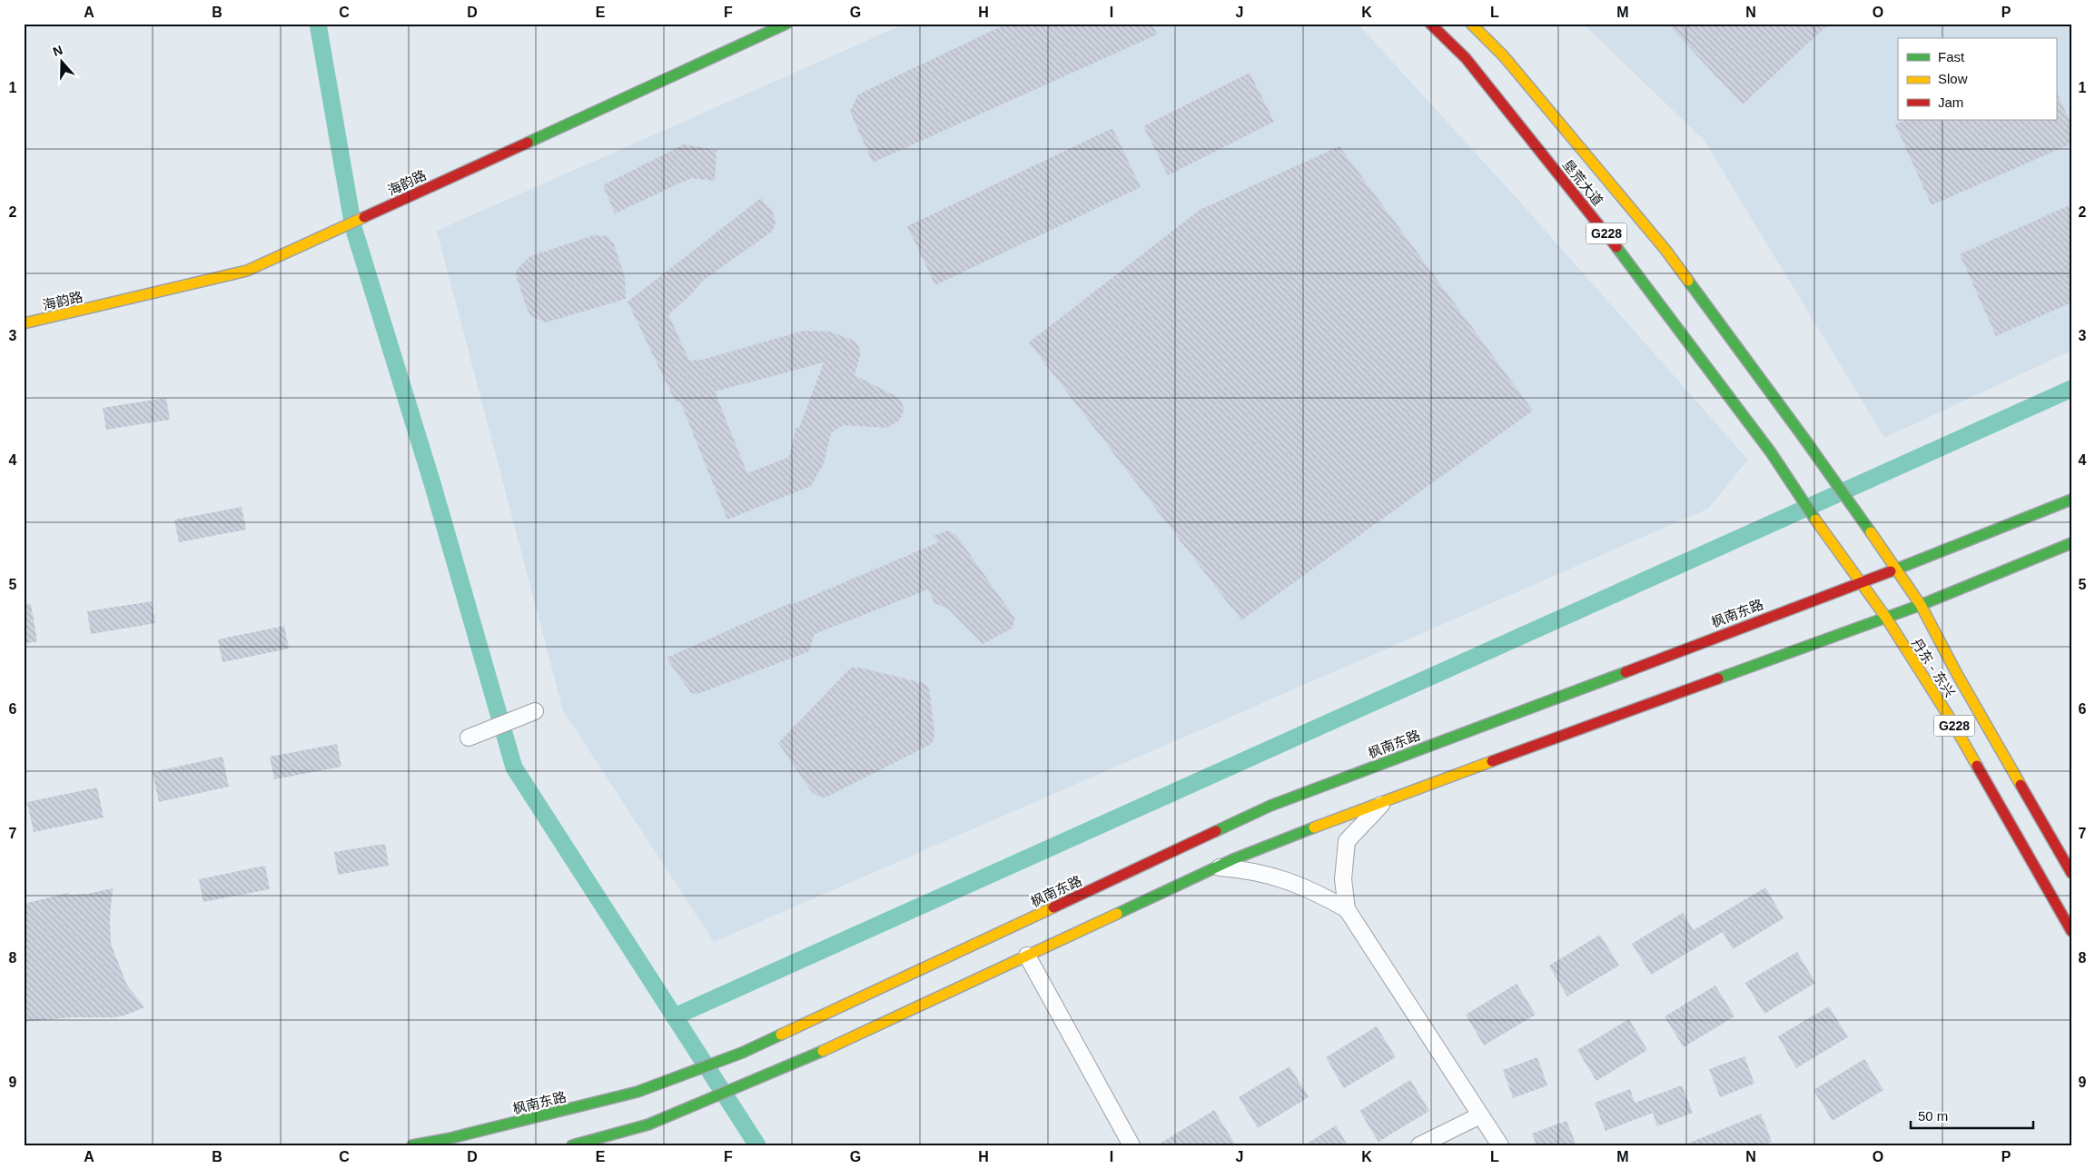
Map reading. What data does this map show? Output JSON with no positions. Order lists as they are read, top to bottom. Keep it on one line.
{"streets":{"main road":["海韵路","垦荒大道","G228","枫南东路","丹东 - 东兴"]},"crossings":[["垦荒大道","丹东 - 东兴"],["枫南东路","丹东 - 东兴"]],"legend":["Fast","Slow","Jam"],"scale_bar":"50 m","north":"top","grid":{"columns":["A","B","C","D","E","F","G","H","I","J","K","L","M","N","O","P"],"rows":["1","2","3","4","5","6","7","8","9"]}}
